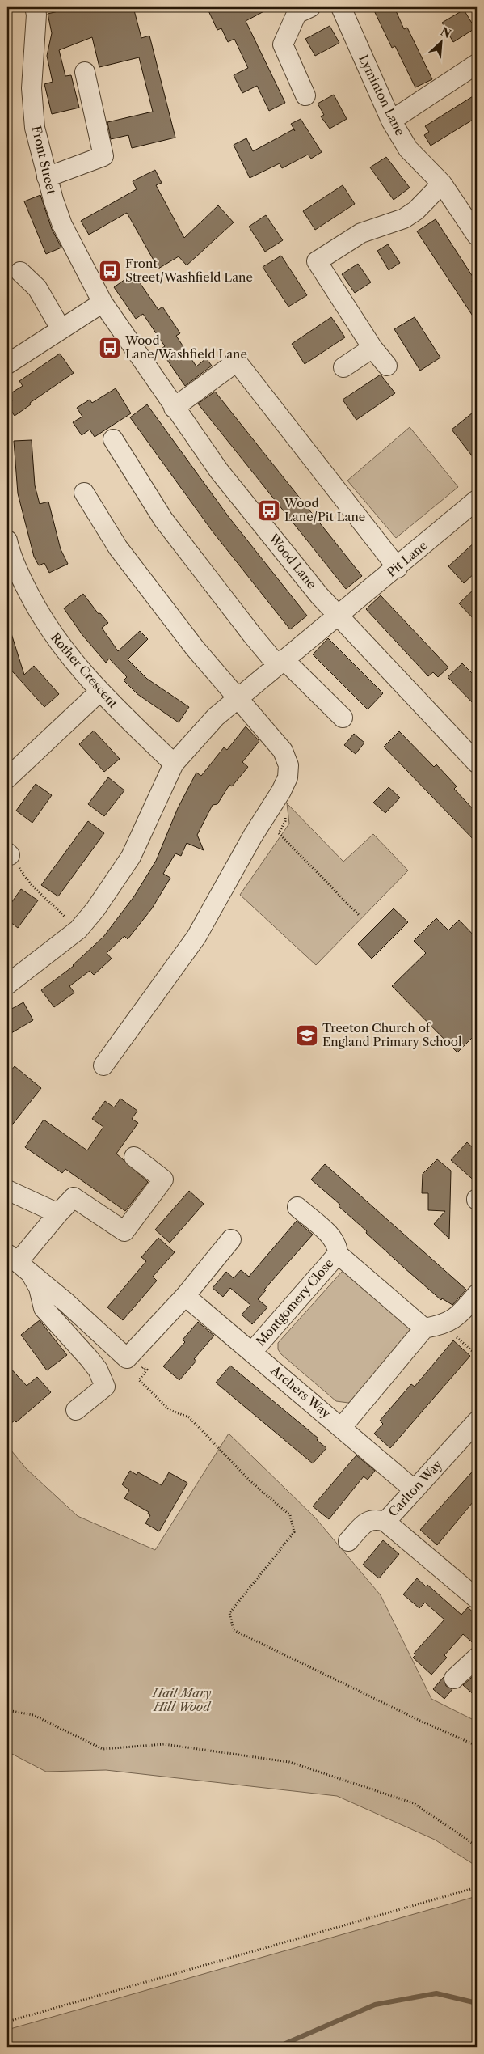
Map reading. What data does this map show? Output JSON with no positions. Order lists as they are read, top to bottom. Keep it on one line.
{"streets":{"street":["Lyminton Lane","Front Street","Pit Lane","Wood Lane","Rother Crescent","Montgomery Close","Archers Way","Carlton Way"]},"crossings":[["Front Street","Wood Lane"],["Pit Lane","Wood Lane"],["Montgomery Close","Archers Way"],["Archers Way","Carlton Way"]],"parks":["Hail Mary Hill Wood"],"places":{"bus stop":["Front Street/Washfield Lane","Wood Lane/Washfield Lane","Wood Lane/Pit Lane"],"school or university":["Treeton Church of England Primary School"]},"north":"top right"}
